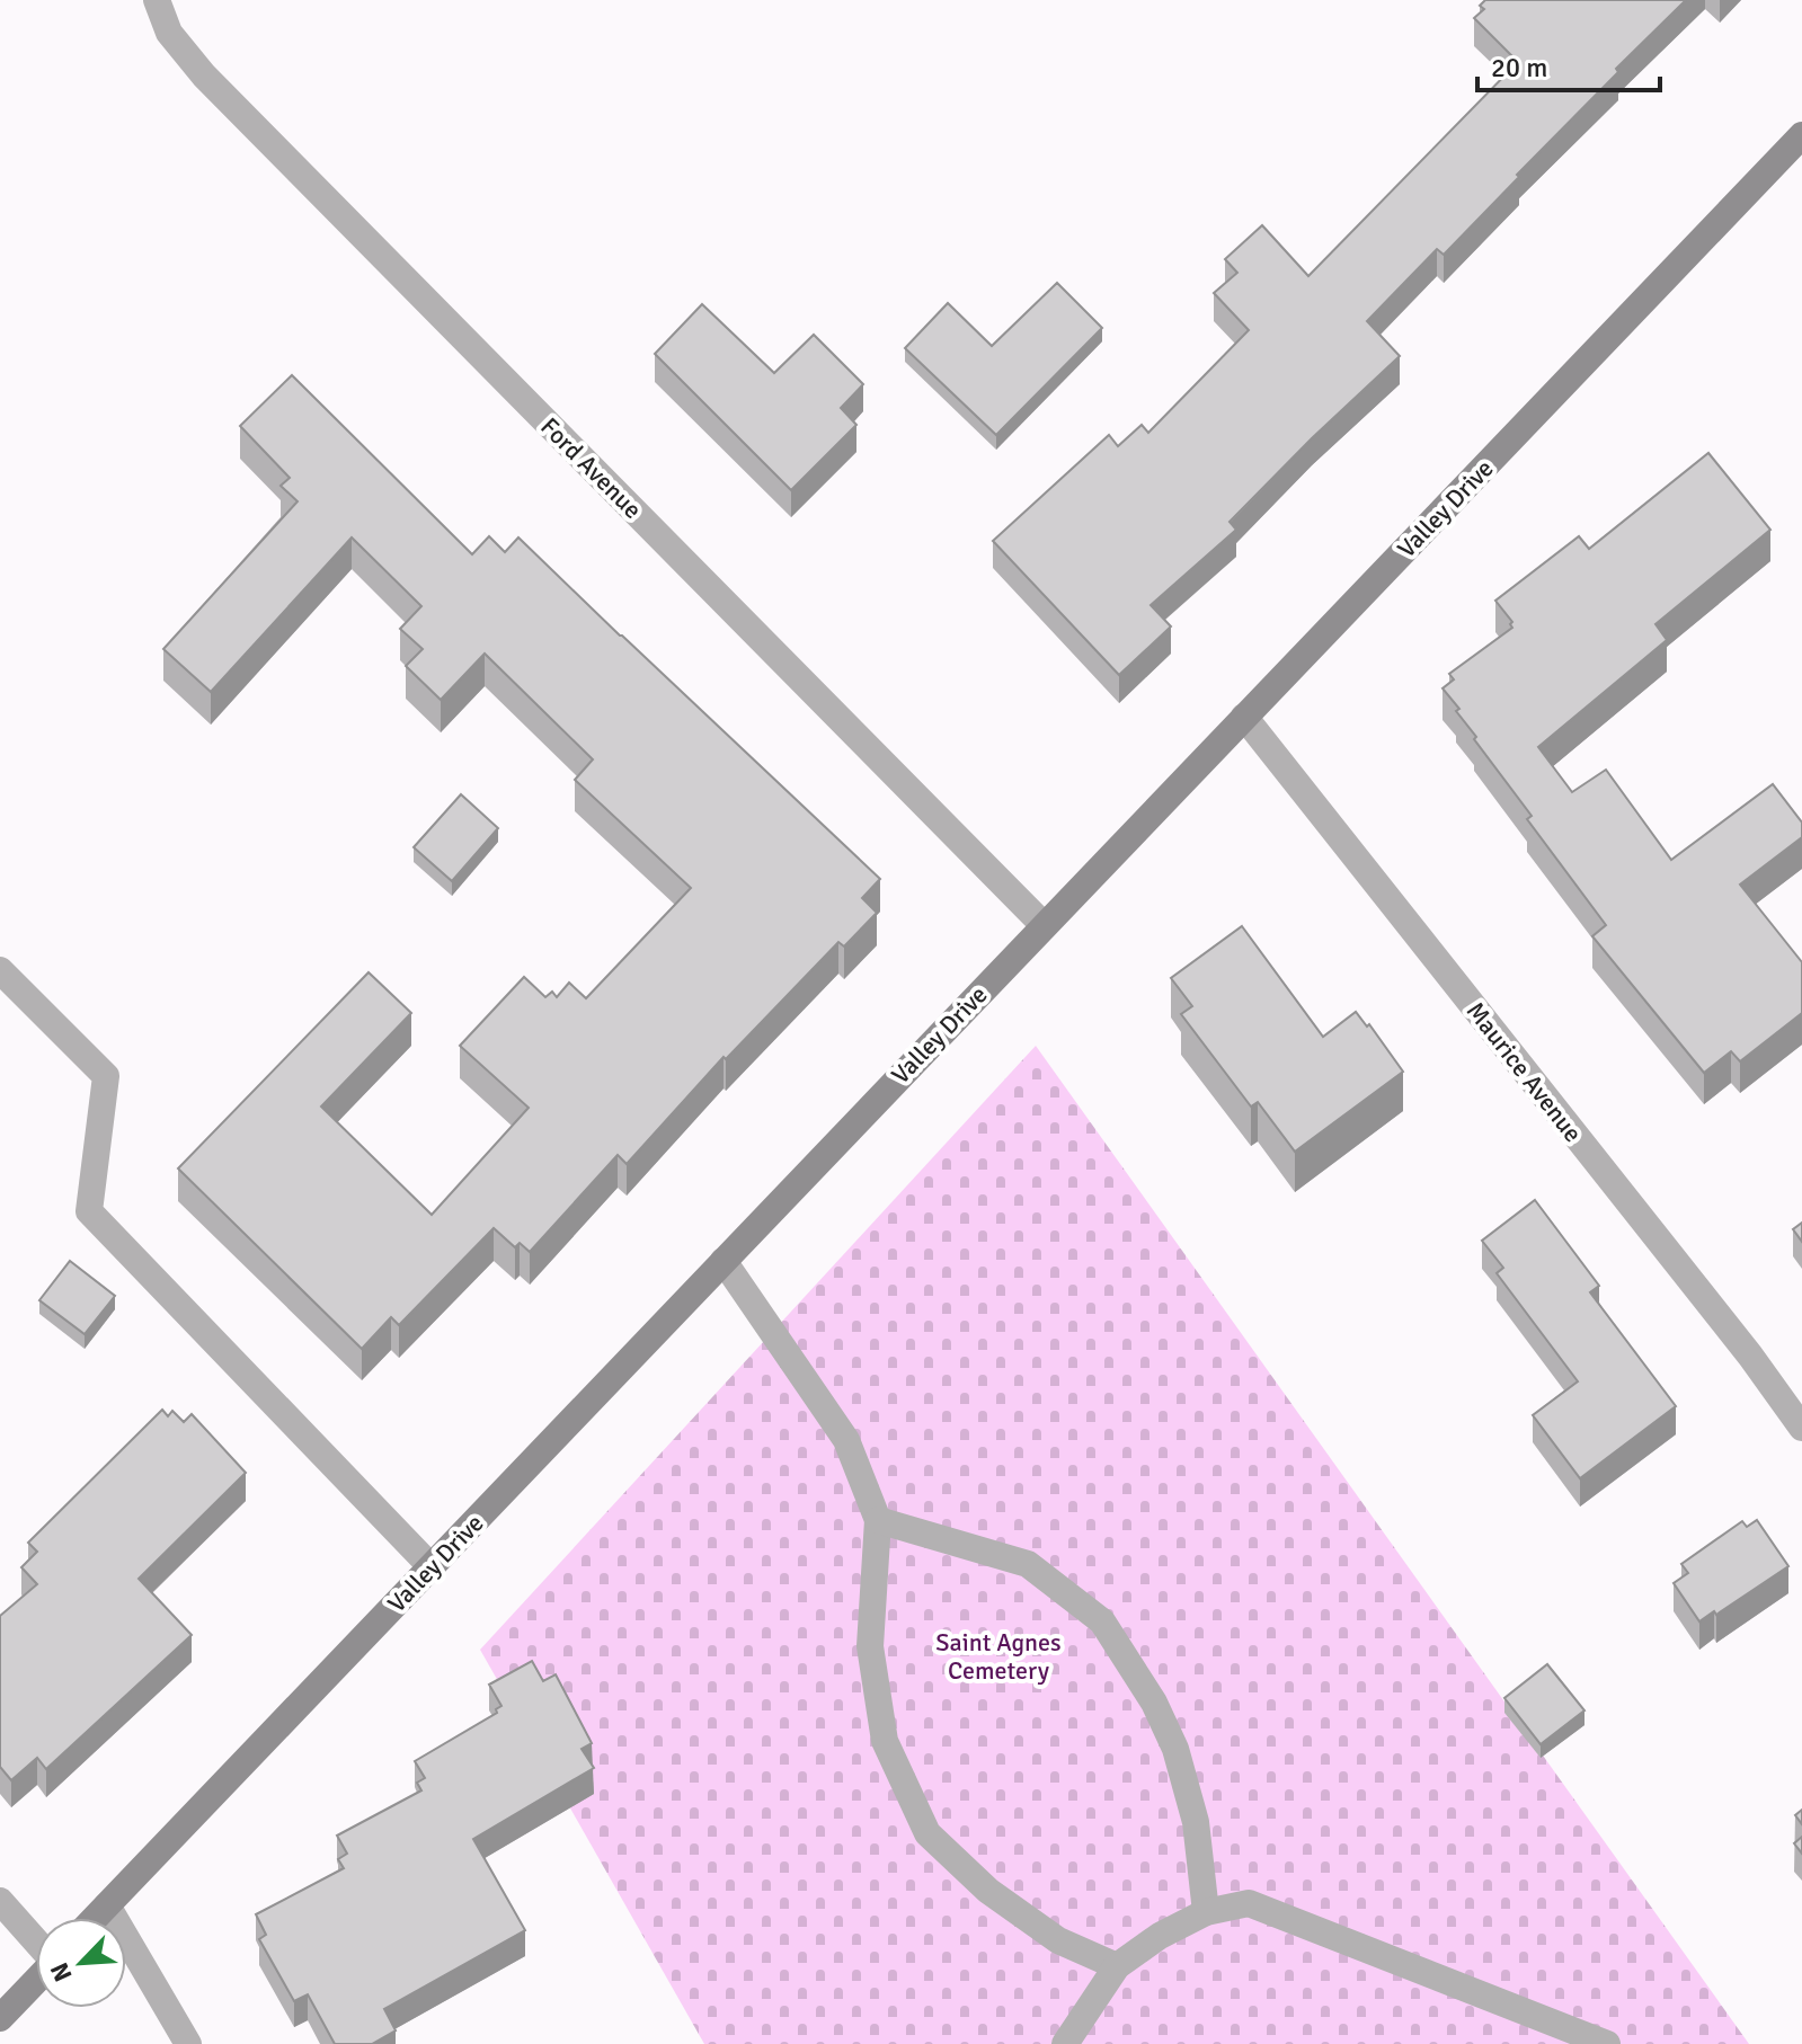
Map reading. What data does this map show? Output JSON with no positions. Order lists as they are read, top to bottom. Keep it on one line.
{"streets":{"main road":["Valley Drive"],"street":["Ford Avenue","Maurice Avenue"]},"crossings":[["Ford Avenue","Valley Drive"],["Valley Drive","Maurice Avenue"]],"parks":["Saint Agnes Cemetery"],"scale_bar":"20 m","north":"bottom left"}
